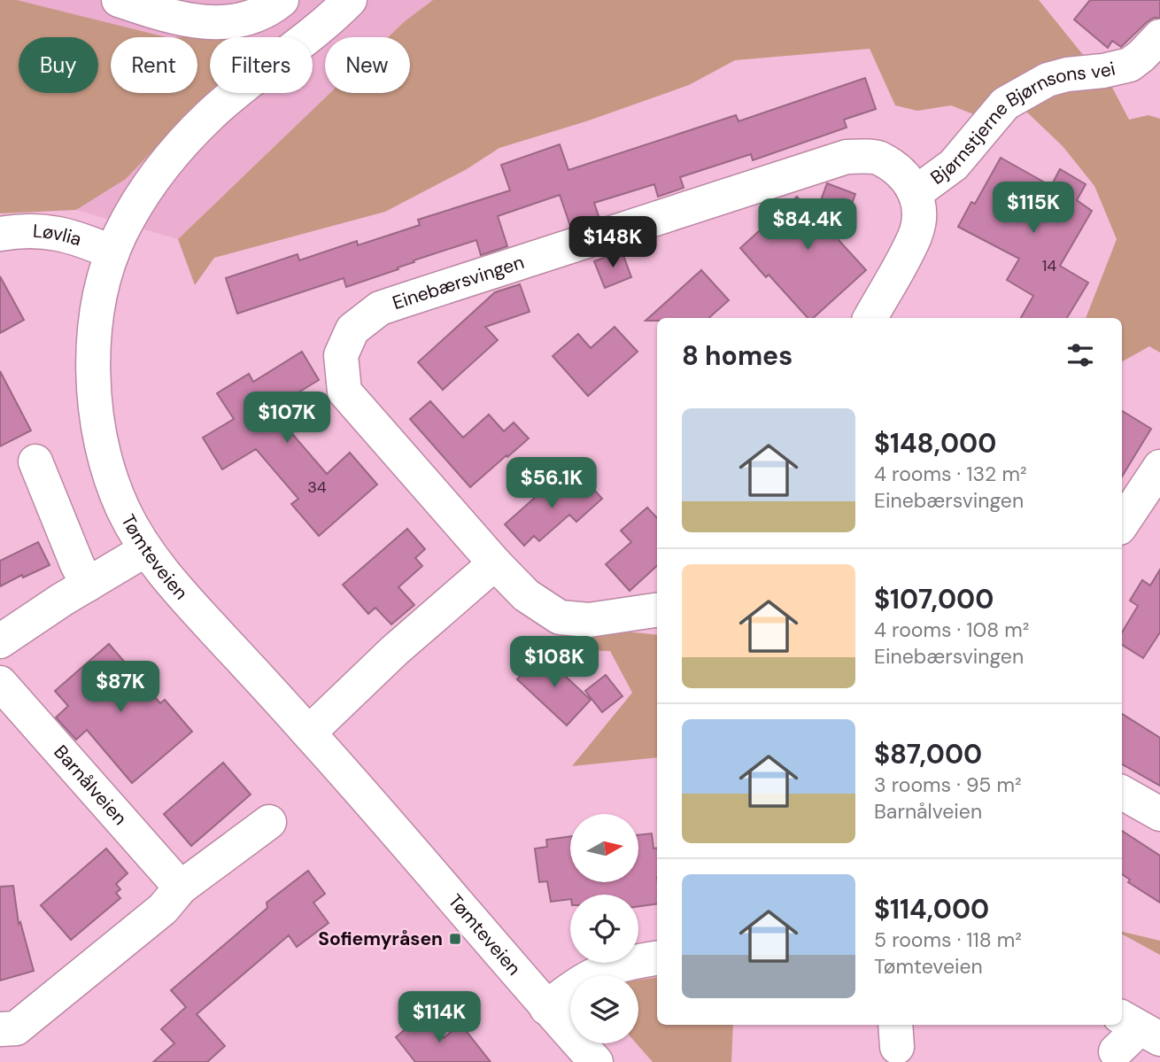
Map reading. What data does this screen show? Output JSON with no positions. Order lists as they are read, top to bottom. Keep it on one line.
{"streets":{"street":["Bjørnstjerne Bjørnsons vei","Løvlia","Einebærsvingen","Tømteveien","Barnålveien"]},"crossings":[["Bjørnstjerne Bjørnsons vei","Einebærsvingen"],["Løvlia","Tømteveien"]],"places":{"transit":["Sofiemyråsen"]},"house_numbers":["14","34"],"north":"right","page":{"chip":["Buy","Rent","Filters","New"],"price":["$115K","$84.4K","$148K","$107K","$56.1K","$108K","$87K","$114K"],"heading":"8 homes","list":[{"name":"$148,000","note":"4 rooms · 132 m² · Einebærsvingen"},{"name":"$107,000","note":"4 rooms · 108 m² · Einebærsvingen"},{"name":"$87,000","note":"3 rooms · 95 m² · Barnålveien"},{"name":"$114,000","note":"5 rooms · 118 m² · Tømteveien"}]}}
